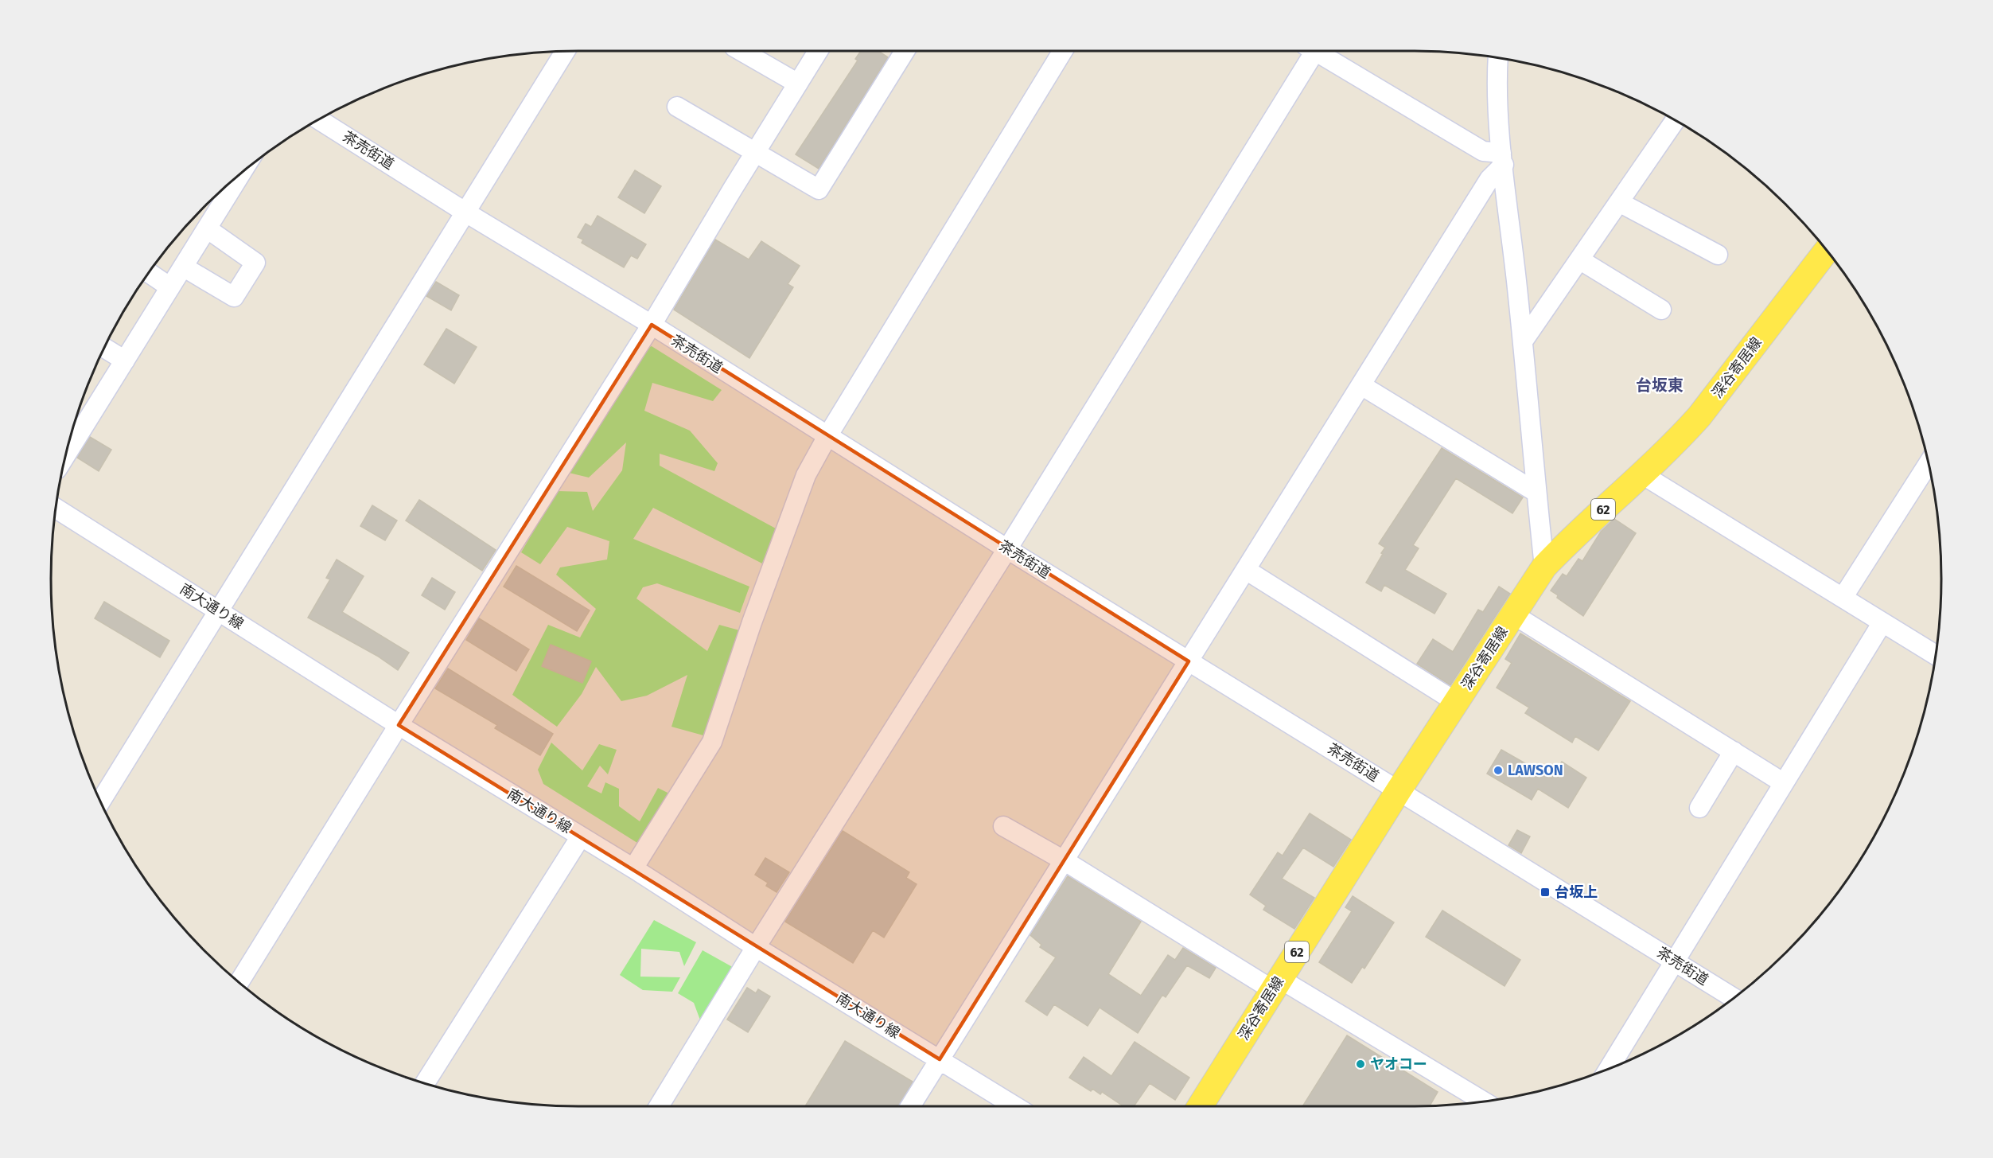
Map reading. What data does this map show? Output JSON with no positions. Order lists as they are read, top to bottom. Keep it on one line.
{"streets":{"main road":["深谷寄居線","62"],"street":["茶売街道","南大通り線"]},"crossings":[["茶売街道","深谷寄居線"]],"districts":["台坂東"],"places":{"other":["LAWSON","ヤオコー"],"transit":["台坂上"]}}
